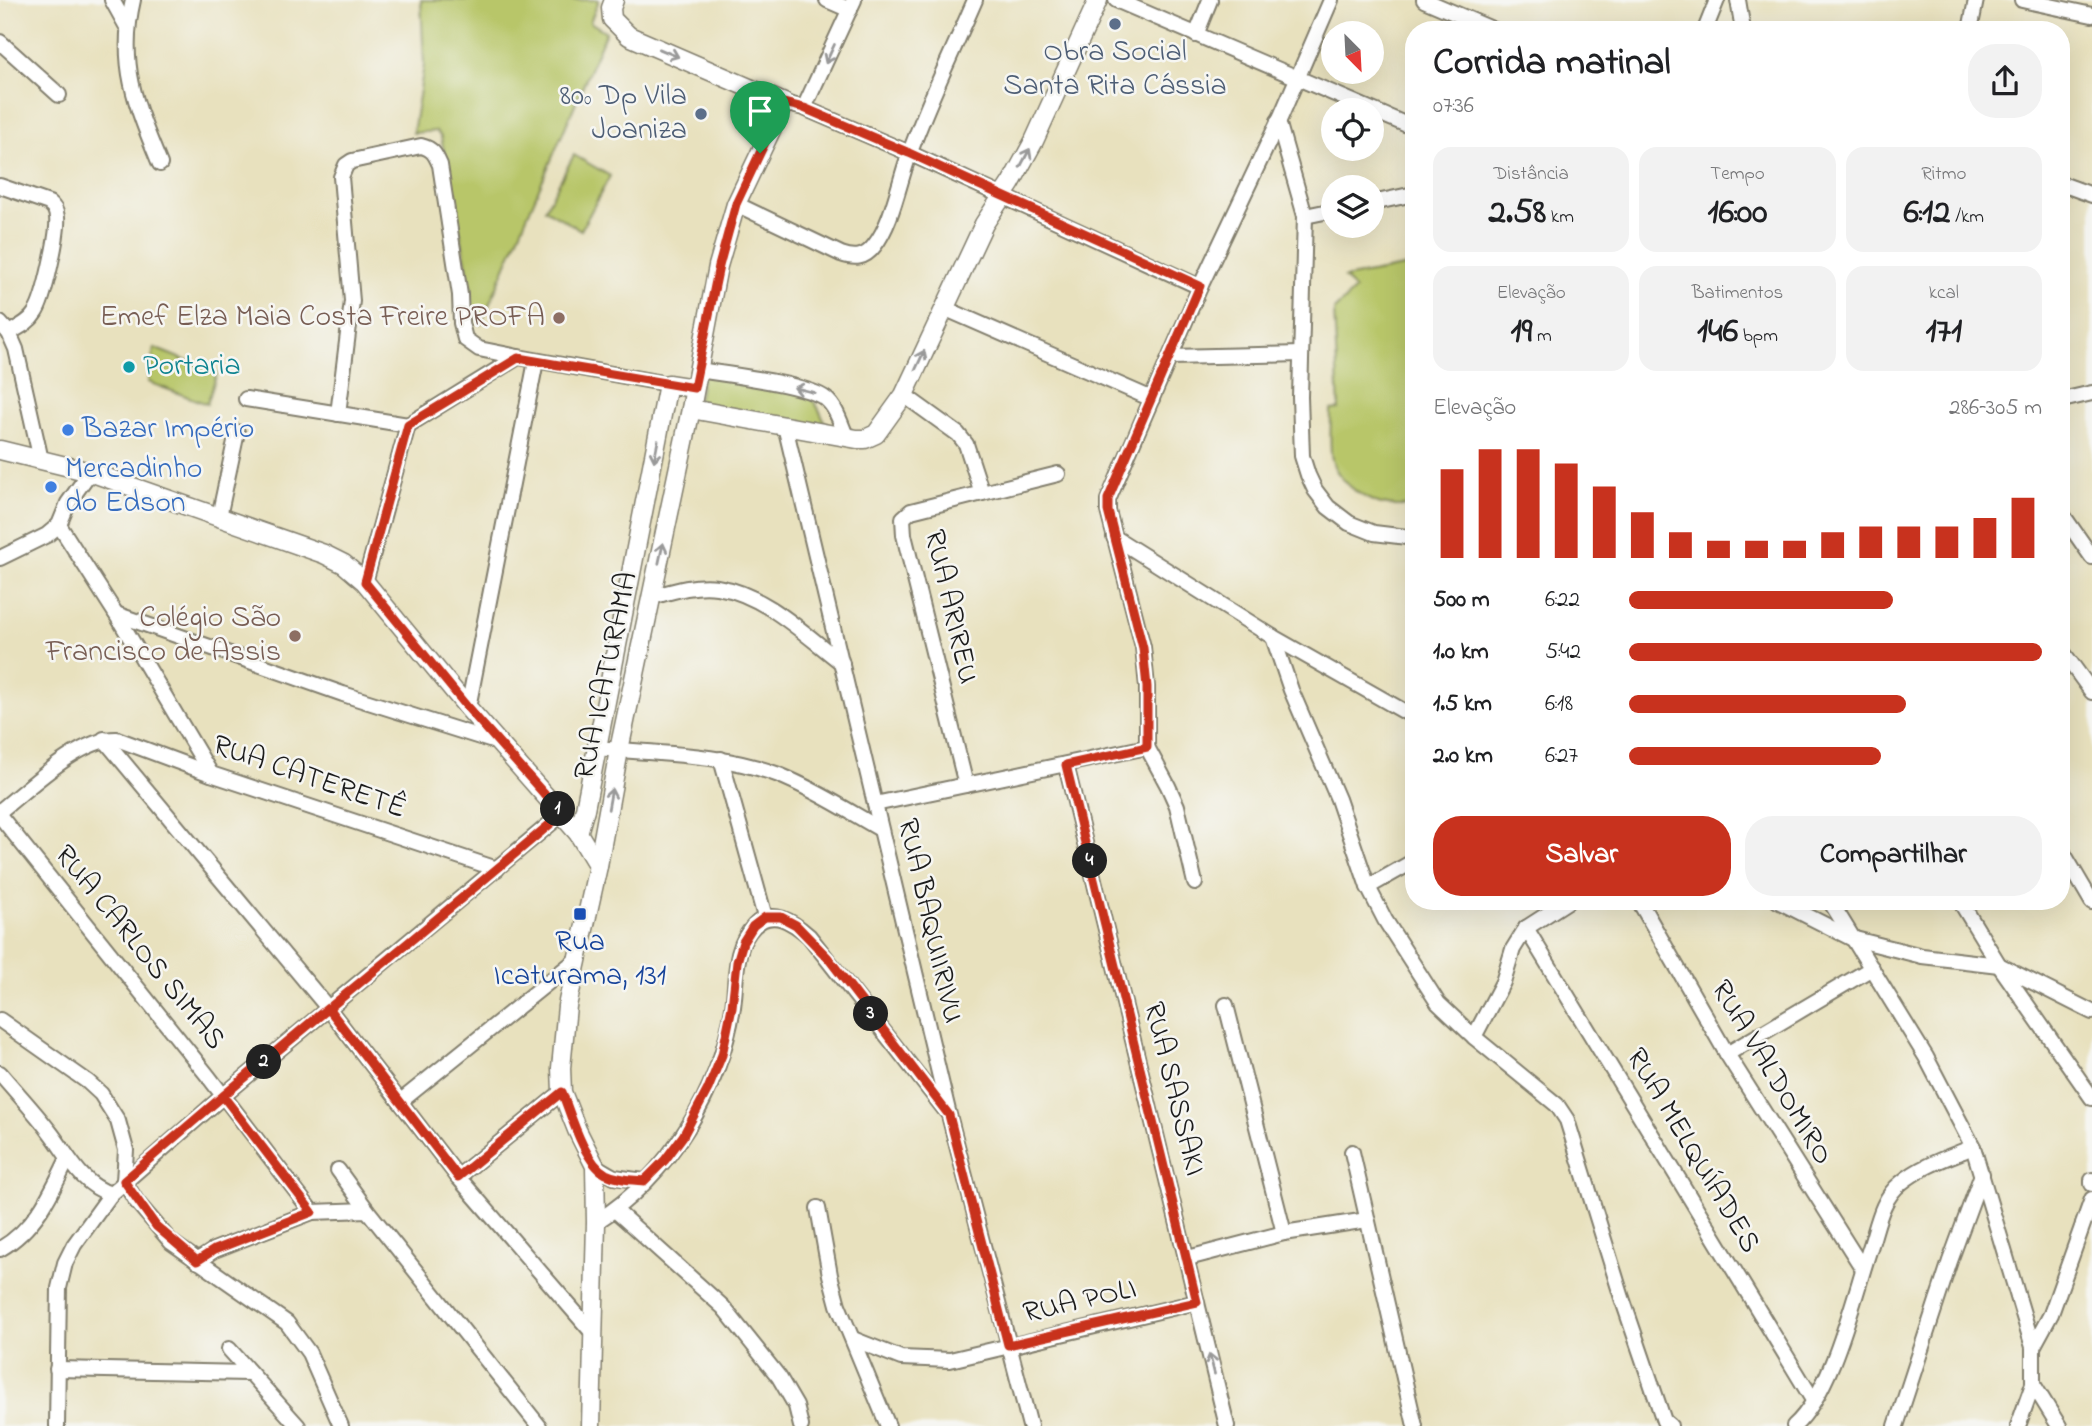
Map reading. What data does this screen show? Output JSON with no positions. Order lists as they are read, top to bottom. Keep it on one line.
{"streets":{"street":["RUA ARIREU","RUA ICATURAMA","RUA CATERETÊ","RUA BAQUIIRIVU","RUA CARLOS SIMAS","RUA VALDOMIRO","RUA SASSAKI","RUA MELQUÍADES","RUA POLI"]},"crossings":[["RUA BAQUIIRIVU","RUA POLI"],["RUA SASSAKI","RUA POLI"]],"places":{"other":["Obra Social Santa Rita Cássia","80º Dp Vila Joaniza","Emef Elza Maia Costa Freire PROFA","Portaria","Bazar Império","Mercadinho do Edson","Colégio São Francisco de Assis"],"transit":["Rua Icaturama, 131"]},"north":"bottom right","page":{"heading":["Corrida matinal","07:36"],"stats":[["Distância","2.58 km"],["Tempo","16:00"],["Ritmo","6:12 /km"],["Elevação","19 m"],["Batimentos","146 bpm"],["kcal","171"]],"chart":["Elevação","286–305 m"],"list":[{"name":"500 m","note":"6:22"},{"name":"1.0 km","note":"5:42"},{"name":"1.5 km","note":"6:18"},{"name":"2.0 km","note":"6:27"}],"pins":["1","4","3","2"],"buttons":["Salvar","Compartilhar"]}}
